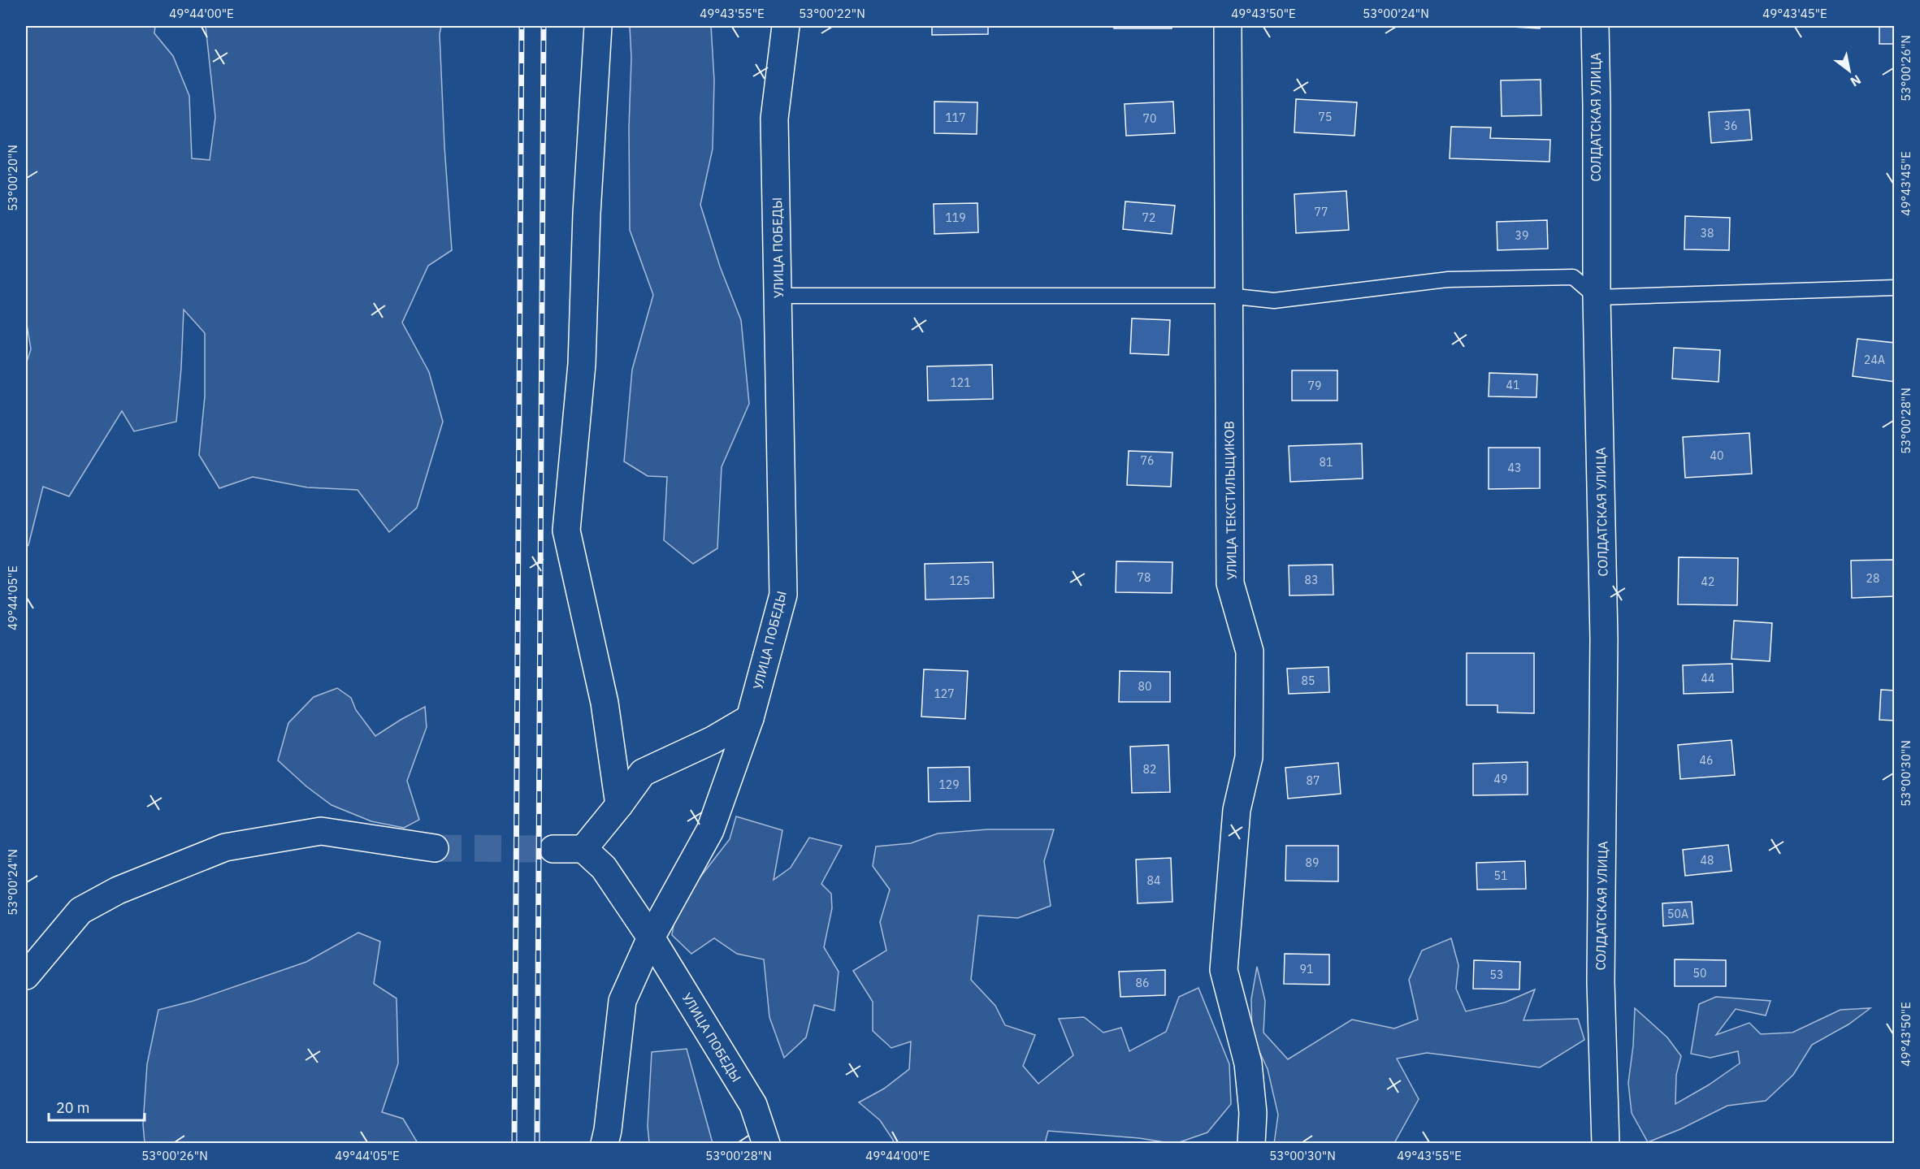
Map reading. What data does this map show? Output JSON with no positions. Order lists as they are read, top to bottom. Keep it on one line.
{"streets":{"street":["СОЛДАТСКАЯ УЛИЦА","УЛИЦА ПОБЕДЫ","УЛИЦА ТЕКСТИЛЬЩИКОВ"]},"house_numbers":["75","117","70","36","77","119","72","38","39","24А","121","41","79","40","76","81","43","78","28","83","125","42","44","85","80","127","46","82","49","87","129","48","89","51","84","50А","91","50","53","86"],"scale_bar":"20 m","north":"bottom right","coordinates":["49°44'00\"E","49°43'55\"E","53°00'22\"N","49°43'50\"E","53°00'24\"N","49°43'45\"E","53°00'26\"N","53°00'20\"N","53°00'28\"N","49°44'05\"E","53°00'30\"N"]}
